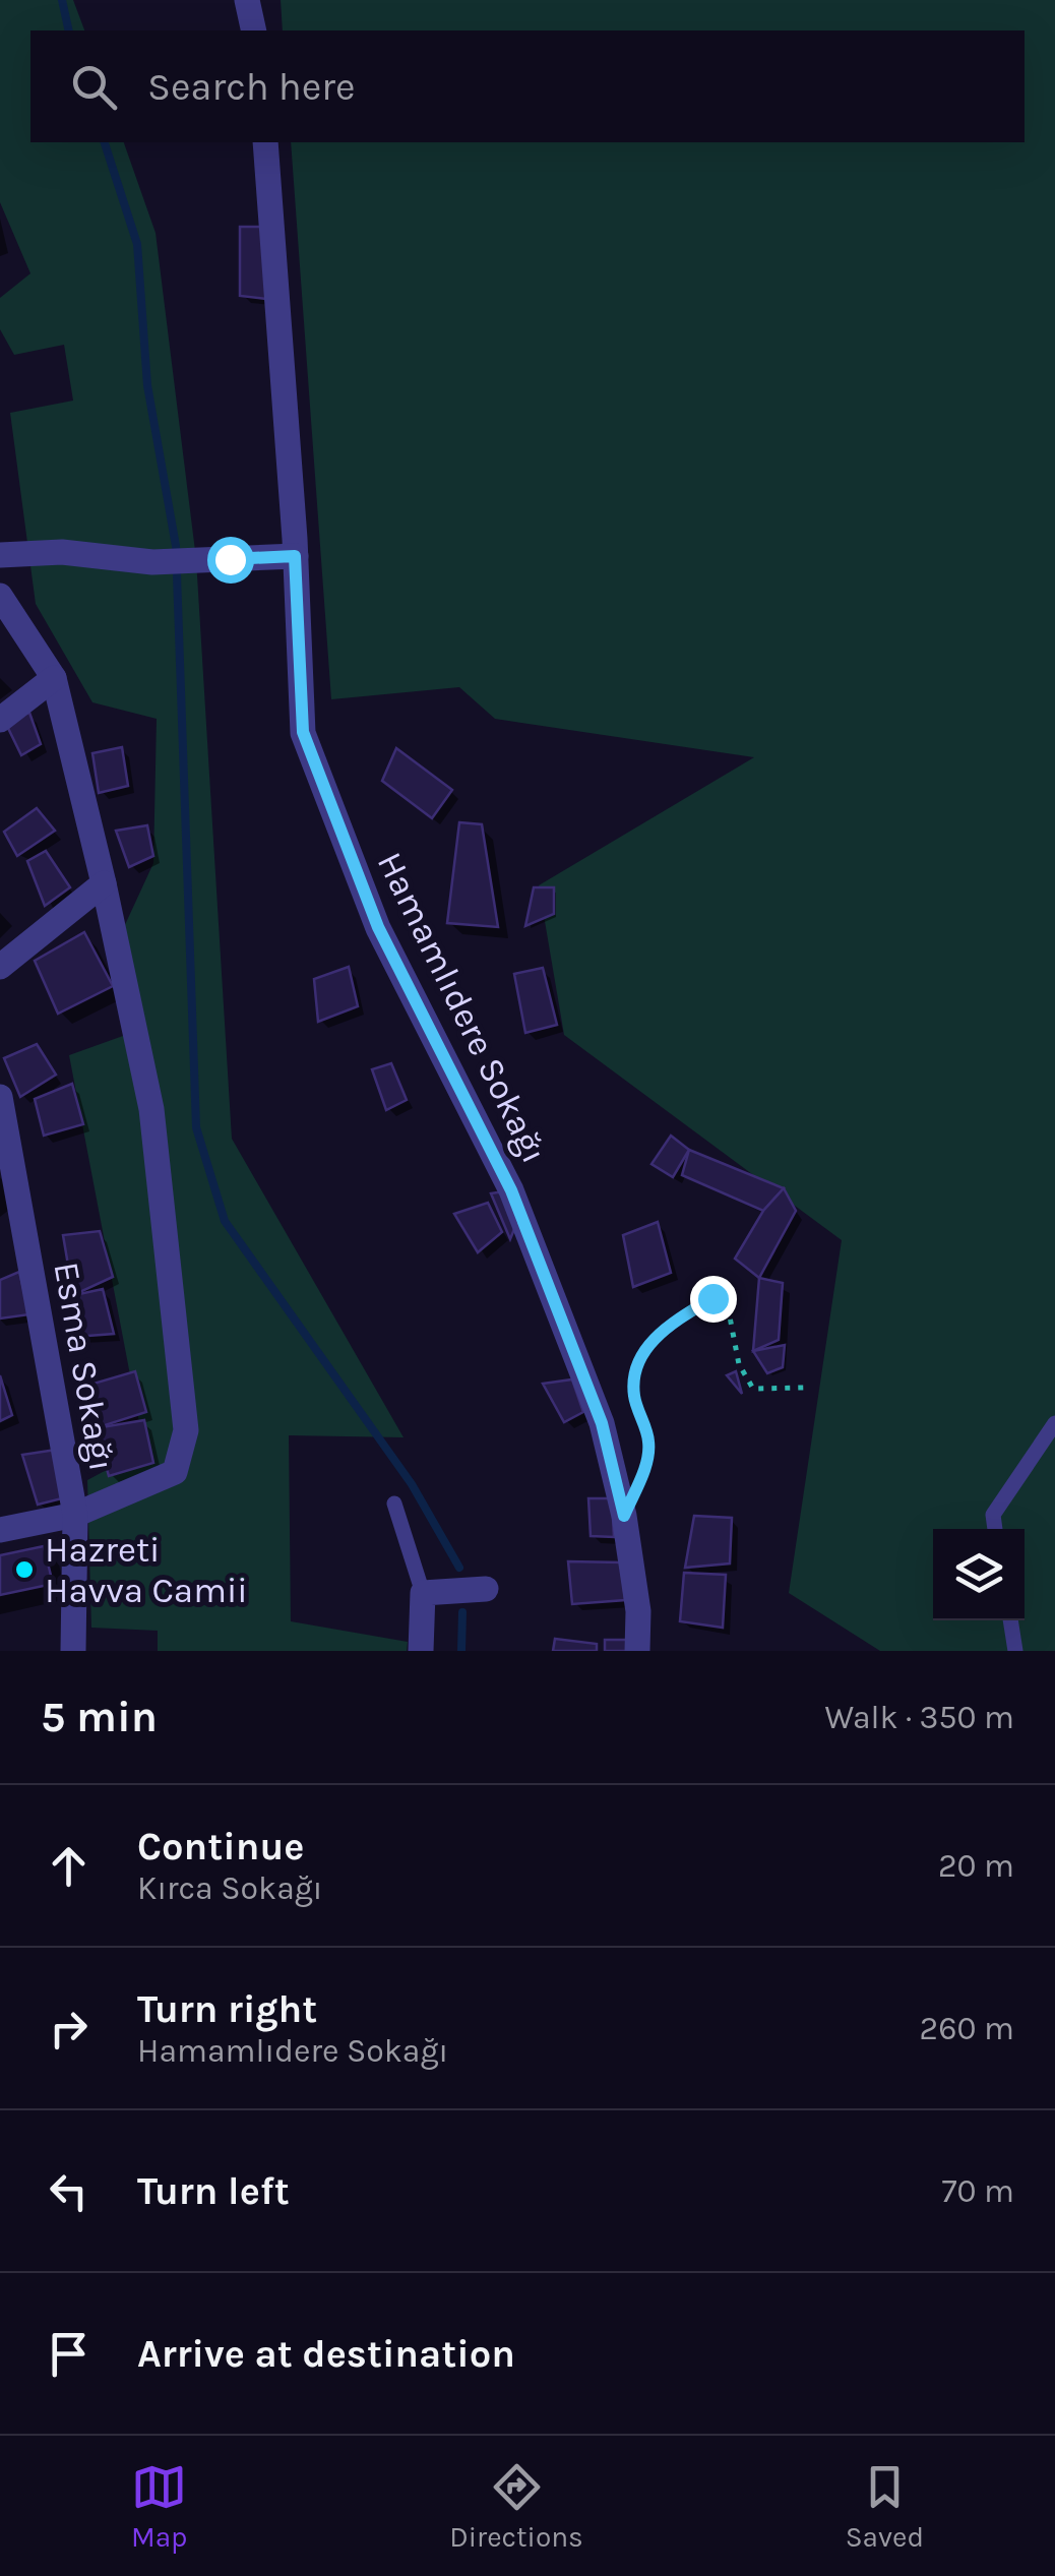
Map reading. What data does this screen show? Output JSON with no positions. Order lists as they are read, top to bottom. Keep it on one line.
{"streets":{"street":["Hamamlıdere Sokağı","Esma Sokağı"]},"places":["Hazreti Havva Camii"],"page":{"search":"Search here","heading":["5 min","Walk · 350 m"],"list":[["Continue","Kırca Sokağı","20 m"],["Turn right","Hamamlıdere Sokağı","260 m"],["Turn left","70 m"],"Arrive at destination"],"nav":["Map","Directions","Saved"]}}
